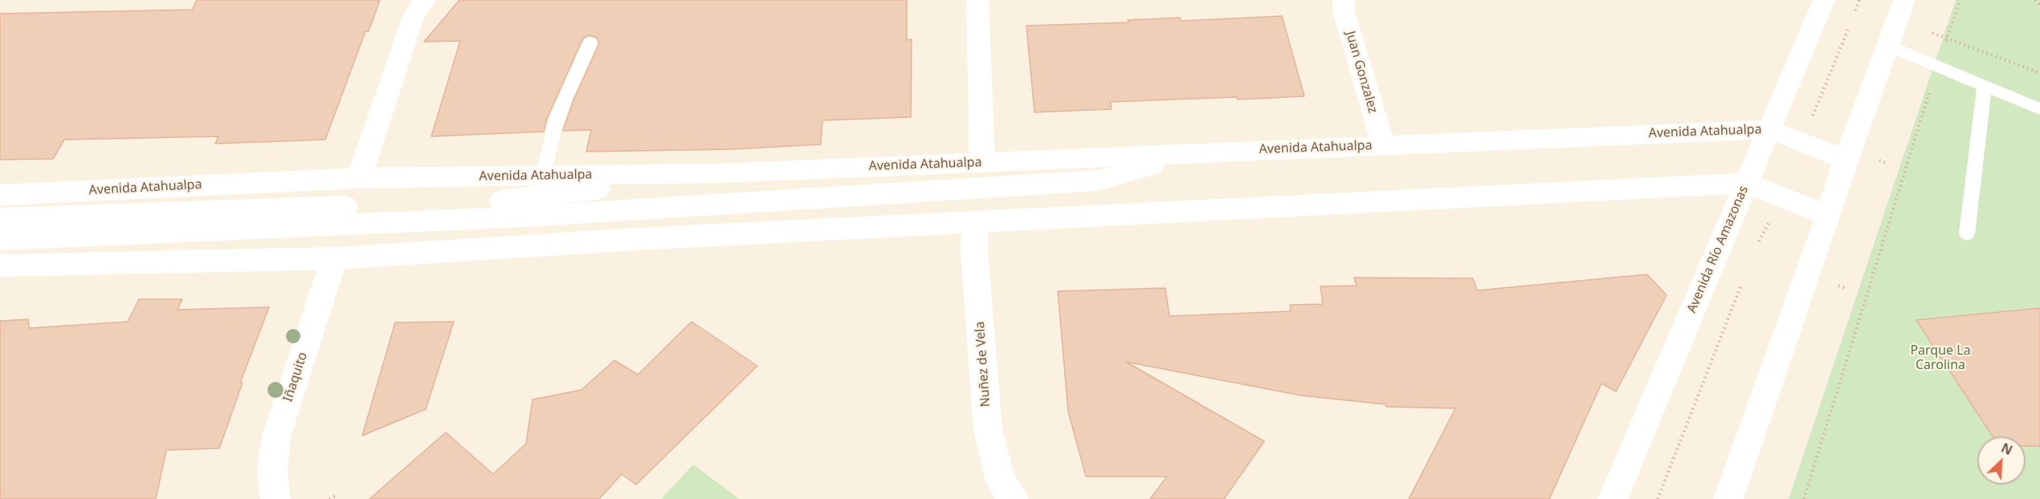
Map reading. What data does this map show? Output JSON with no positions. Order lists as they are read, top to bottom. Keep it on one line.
{"streets":{"main road":["Juan Gonzalez","Avenida Atahualpa","Avenida Río Amazonas","Nuñez de Vela","Iñaquito"]},"crossings":[["Juan Gonzalez","Avenida Atahualpa"],["Avenida Atahualpa","Avenida Río Amazonas"]],"parks":["Parque La Carolina"],"north":"top right"}
